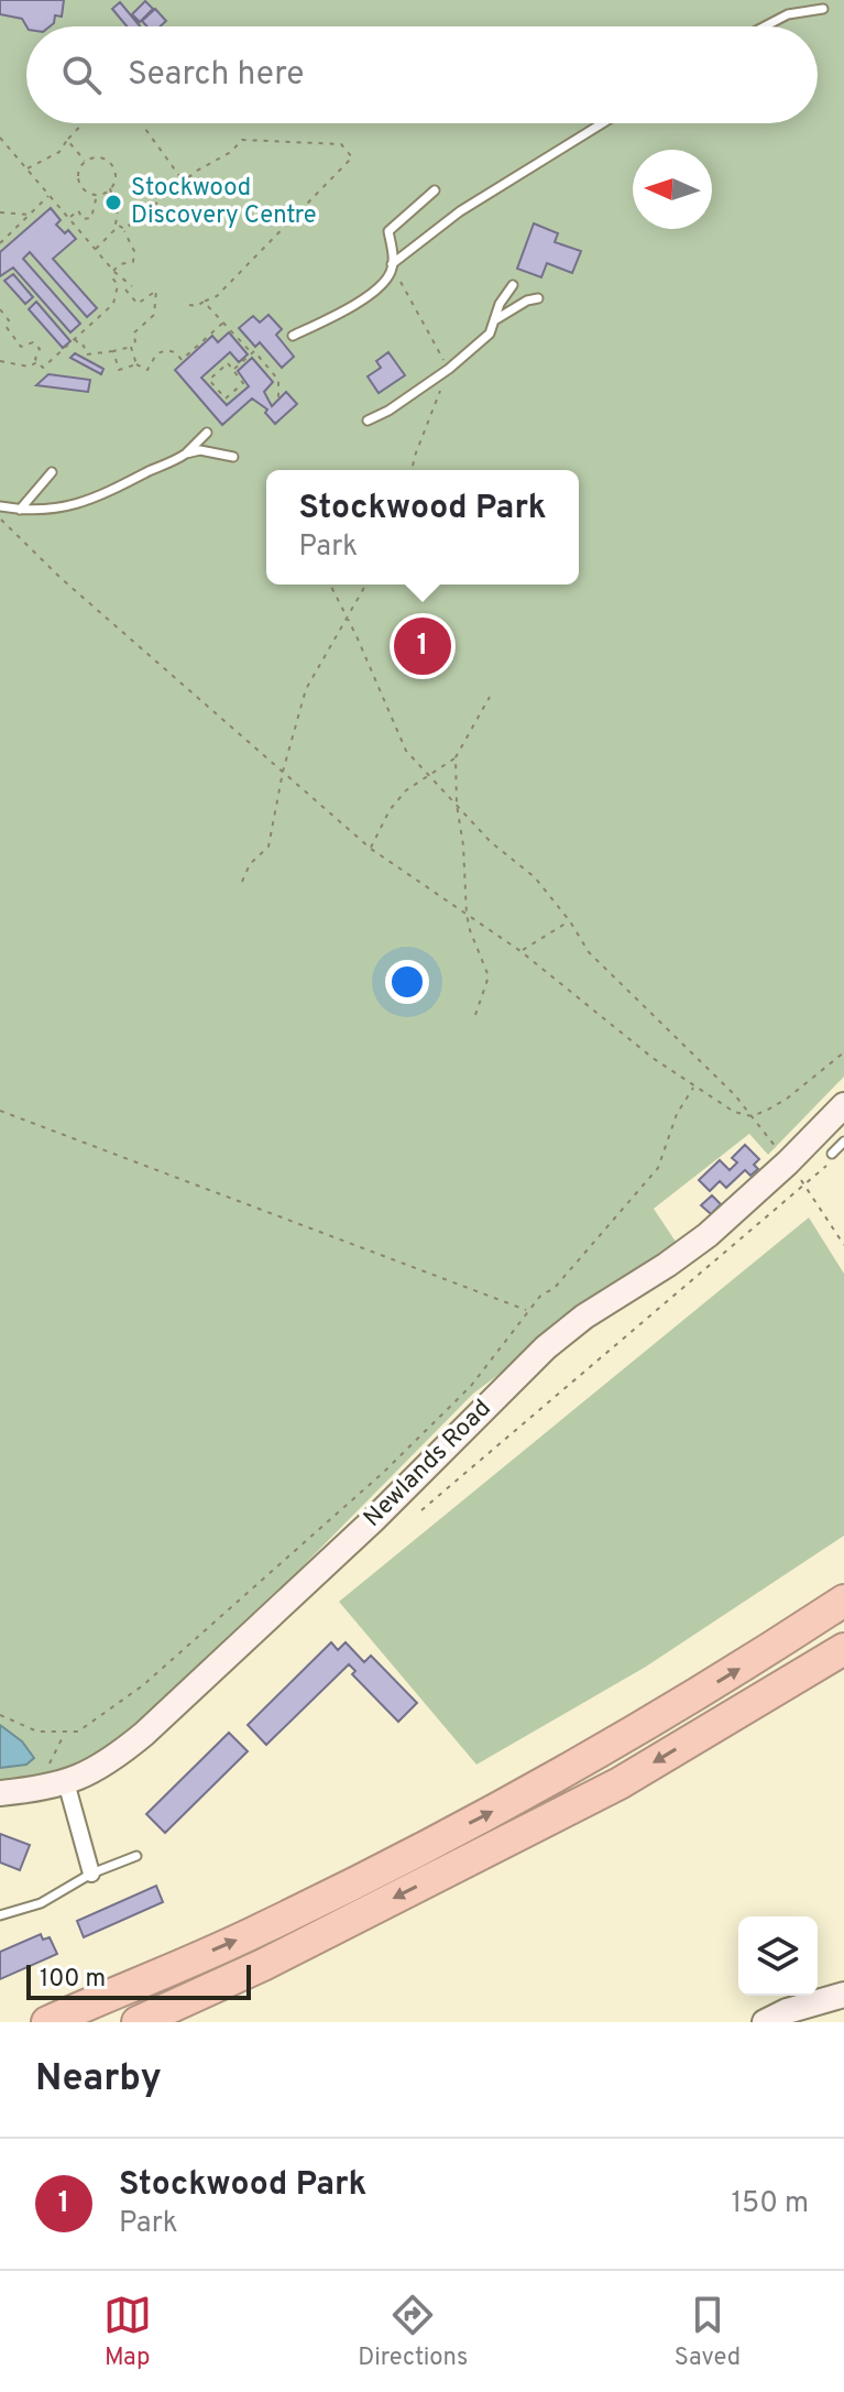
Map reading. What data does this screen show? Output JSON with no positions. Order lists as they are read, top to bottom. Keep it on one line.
{"streets":{"main road":["Newlands Road"]},"places":["Stockwood Discovery Centre"],"scale_bar":"100 m","north":"left","page":{"search":"Search here","popup":["Stockwood Park","Park"],"pins":"1","scale":"100 m","heading":"Nearby","list":[{"mark":"1","name":"Stockwood Park","note":"Park","value":"150 m"}],"nav":["Map","Directions","Saved"]}}
